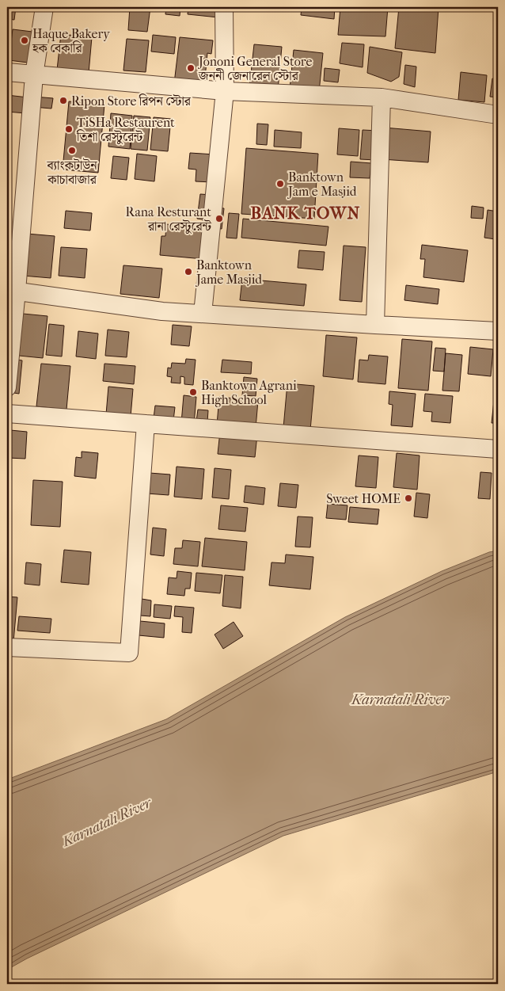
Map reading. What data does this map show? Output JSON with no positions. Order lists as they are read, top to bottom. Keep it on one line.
{"districts":["BANK TOWN"],"water":["Karnatali River"],"places":["Haque Bakery হক বেকারি","Jononi General Store জননী জেনারেল স্টোর","Ripon Store রিপন স্টোর","TiSHa Restaurent তিশা রেস্টুরেন্ট","ব্যাংকটাউন কাচাবাজার","Banktown Jam e Masjid","Rana Resturant রানা রেস্টুরেন্ট","Banktown Jame Masjid","Banktown Agrani High School","Sweet HOME"]}
